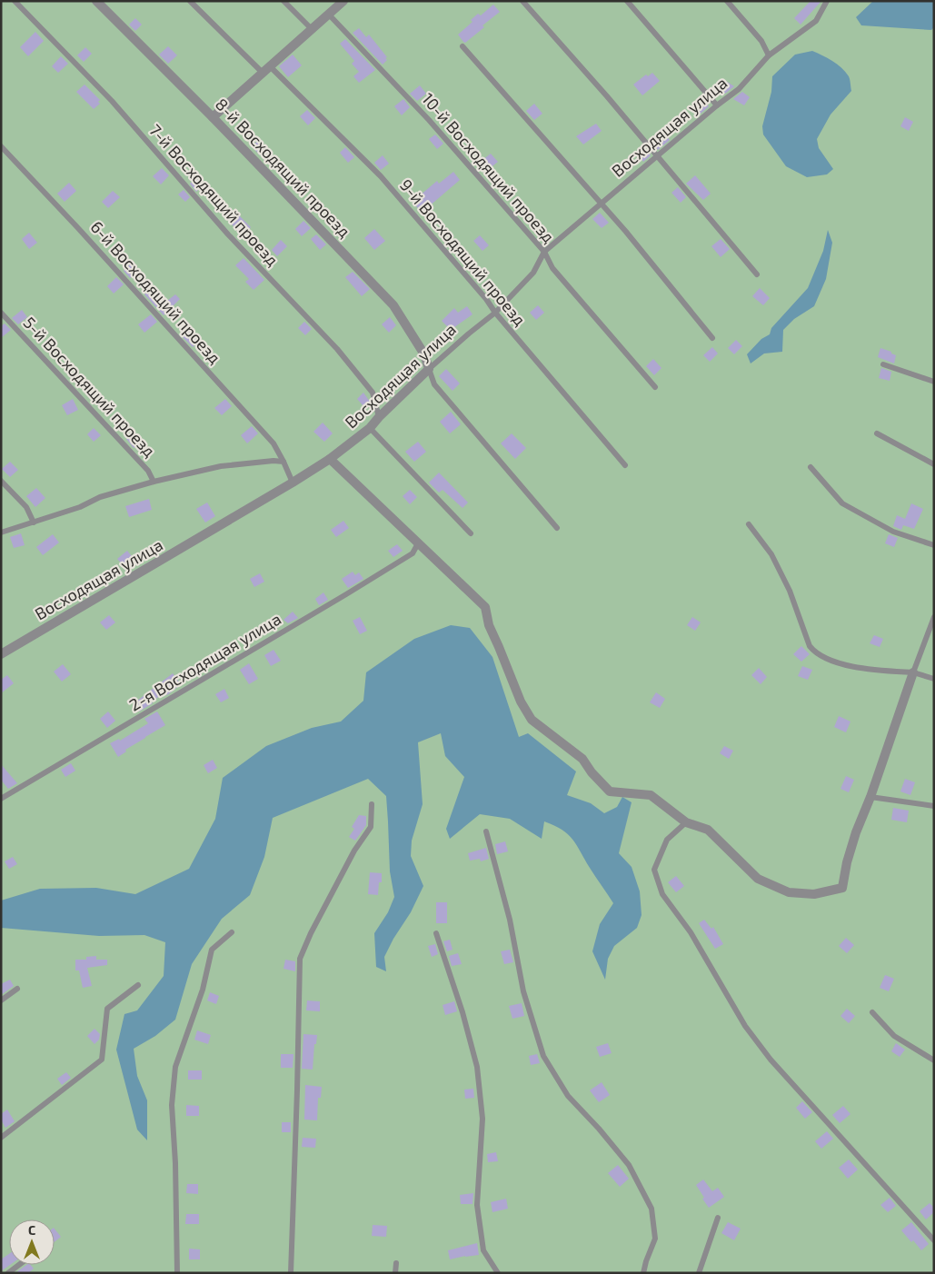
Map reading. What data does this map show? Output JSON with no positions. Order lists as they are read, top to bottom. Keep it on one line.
{"streets":{"street":["Восходящая улица","8-й Восходящий проезд"],"lane":["10-й Восходящий проезд","7-й Восходящий проезд","9-й Восходящий проезд","6-й Восходящий проезд","5-й Восходящий проезд","2-я Восходящая улица"]},"crossings":[["Восходящая улица","8-й Восходящий проезд"],["Восходящая улица","10-й Восходящий проезд"],["Восходящая улица","7-й Восходящий проезд"],["Восходящая улица","9-й Восходящий проезд"],["Восходящая улица","6-й Восходящий проезд"]],"north":"top"}
